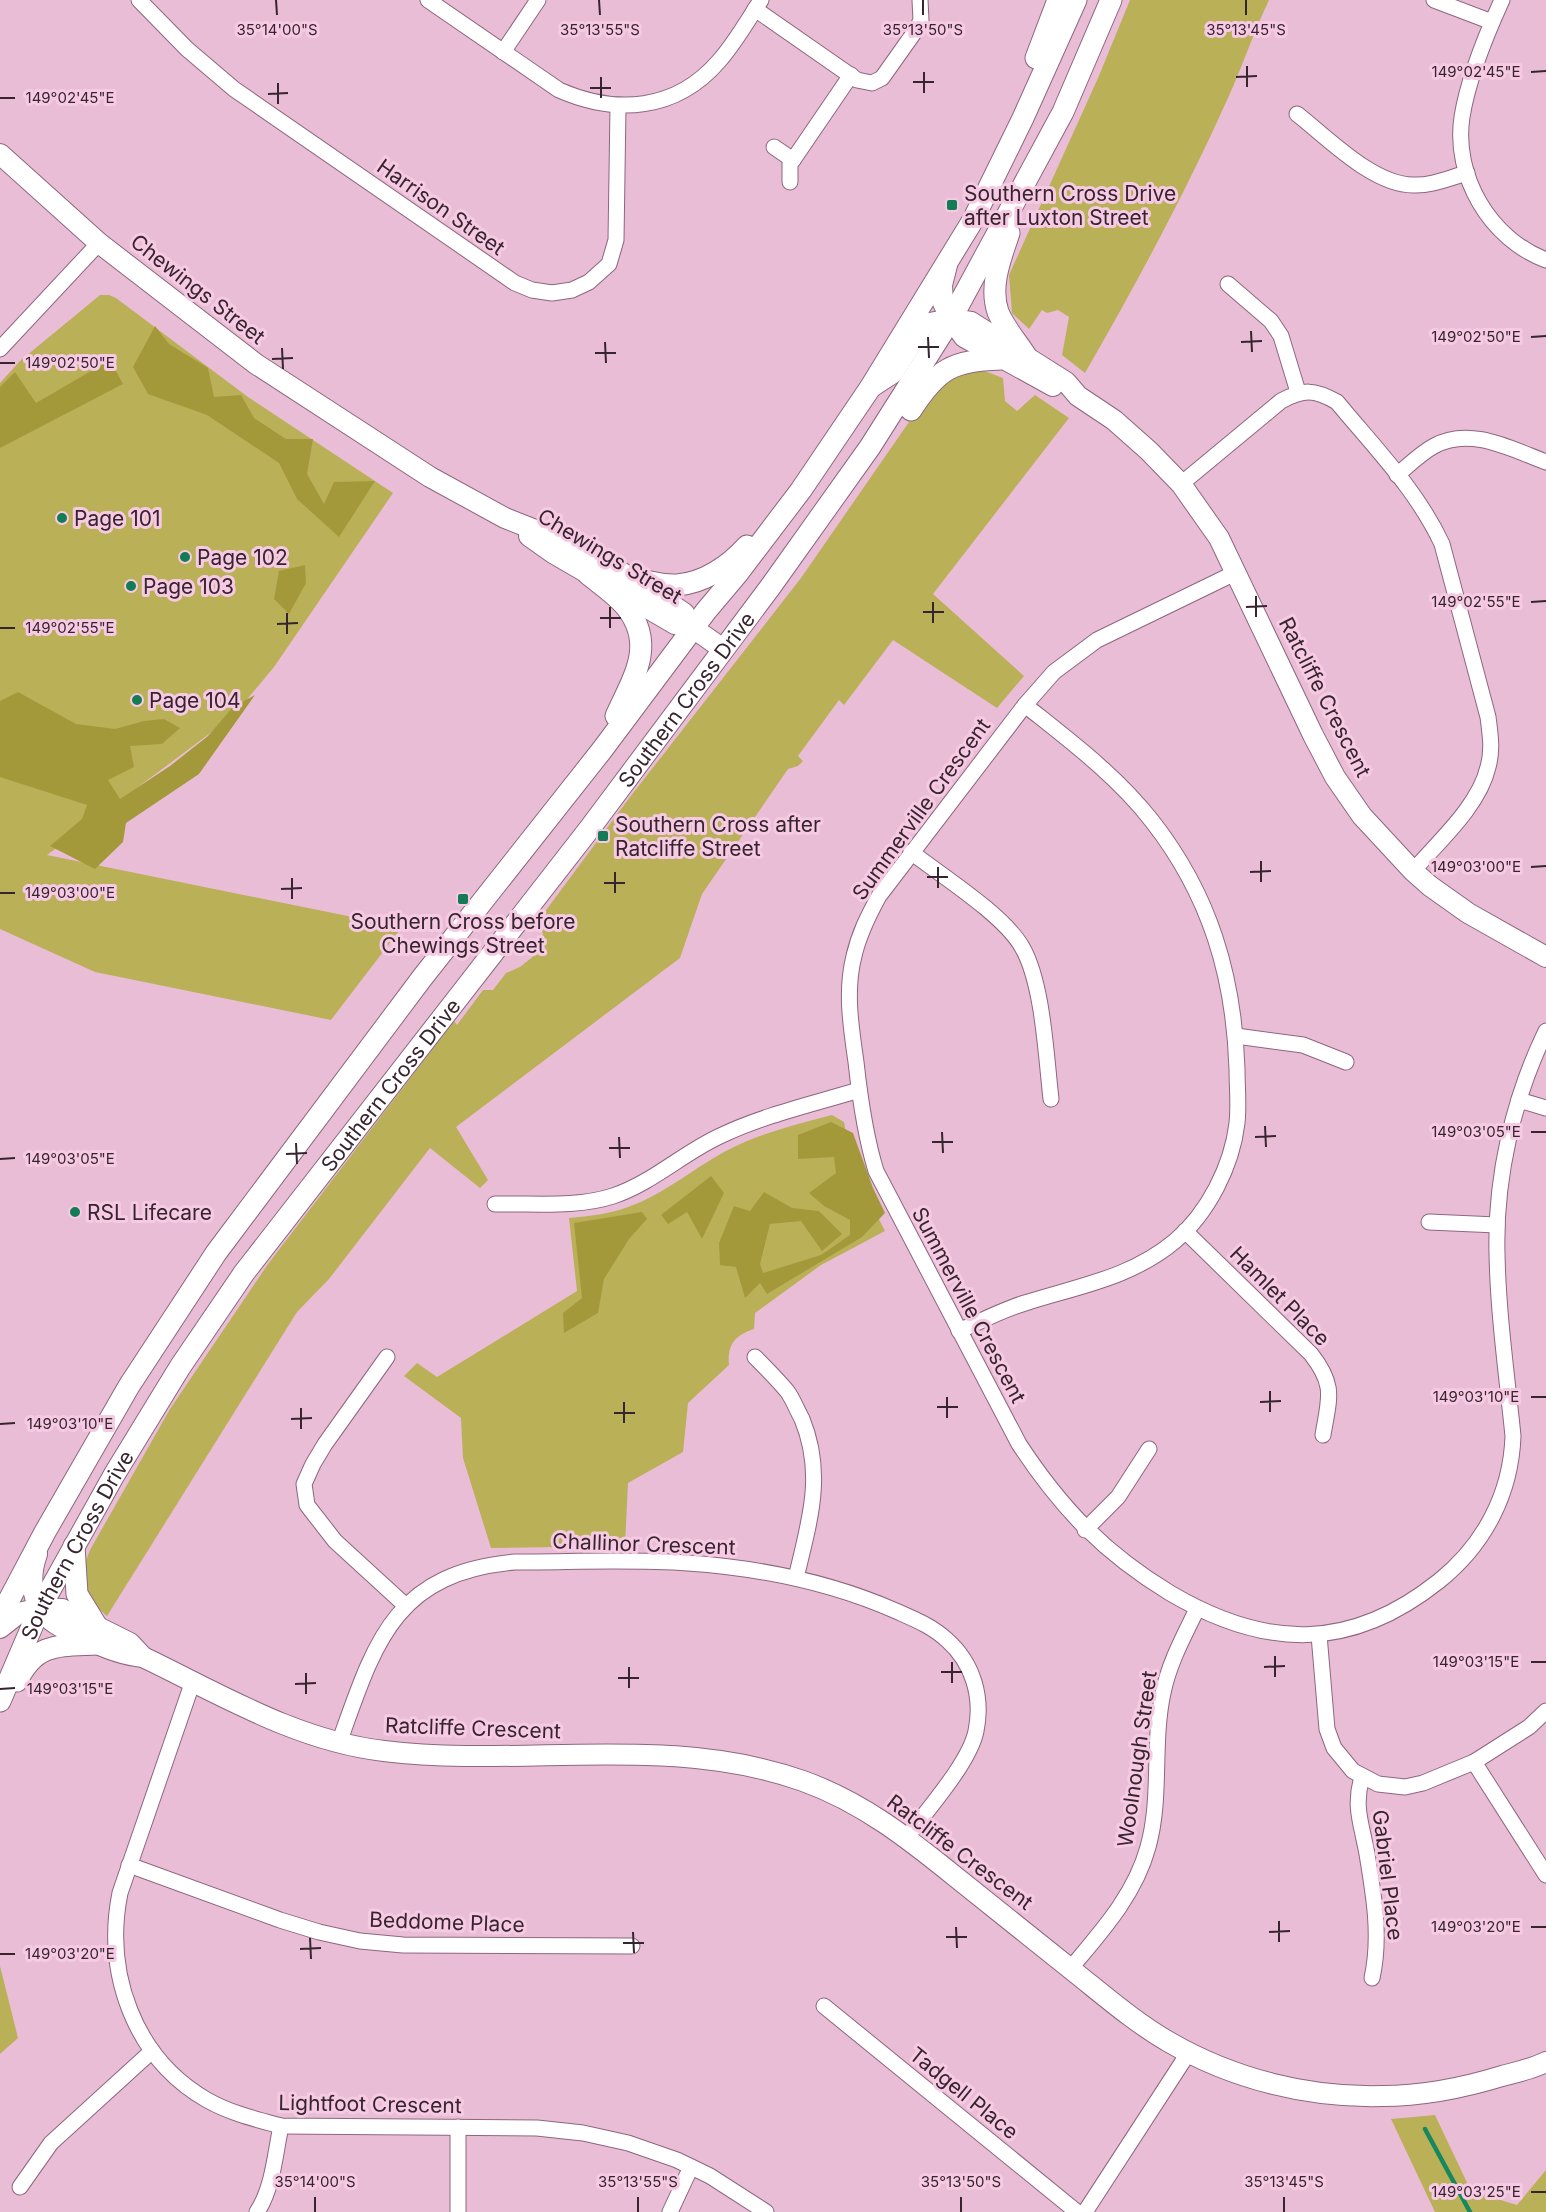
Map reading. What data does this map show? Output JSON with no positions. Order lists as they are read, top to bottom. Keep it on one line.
{"streets":{"main road":["Southern Cross Drive"],"street":["Harrison Street","Chewings Street","Ratcliffe Crescent","Summerville Crescent","Hamlet Place","Challinor Crescent","Woolnough Street","Gabriel Place","Beddome Place","Tadgell Place","Lightfoot Crescent"]},"crossings":[["Chewings Street","Southern Cross Drive"],["Ratcliffe Crescent","Southern Cross Drive"],["Ratcliffe Crescent","Summerville Crescent"],["Ratcliffe Crescent","Challinor Crescent"],["Ratcliffe Crescent","Woolnough Street"],["Ratcliffe Crescent","Lightfoot Crescent"],["Summerville Crescent","Woolnough Street"],["Beddome Place","Lightfoot Crescent"]],"places":{"transit":["Southern Cross Drive after Luxton Street","Southern Cross after Ratcliffe Street","Southern Cross before Chewings Street"],"other":["Page 101","Page 102","Page 103","Page 104","RSL Lifecare"]},"coordinates":["35°14'00\"S","35°13'55\"S","35°13'50\"S","35°13'45\"S","149°02'45\"E","149°02'50\"E","149°02'55\"E","149°03'00\"E","149°03'05\"E","149°03'10\"E","149°03'15\"E","149°03'20\"E","149°03'25\"E"]}
